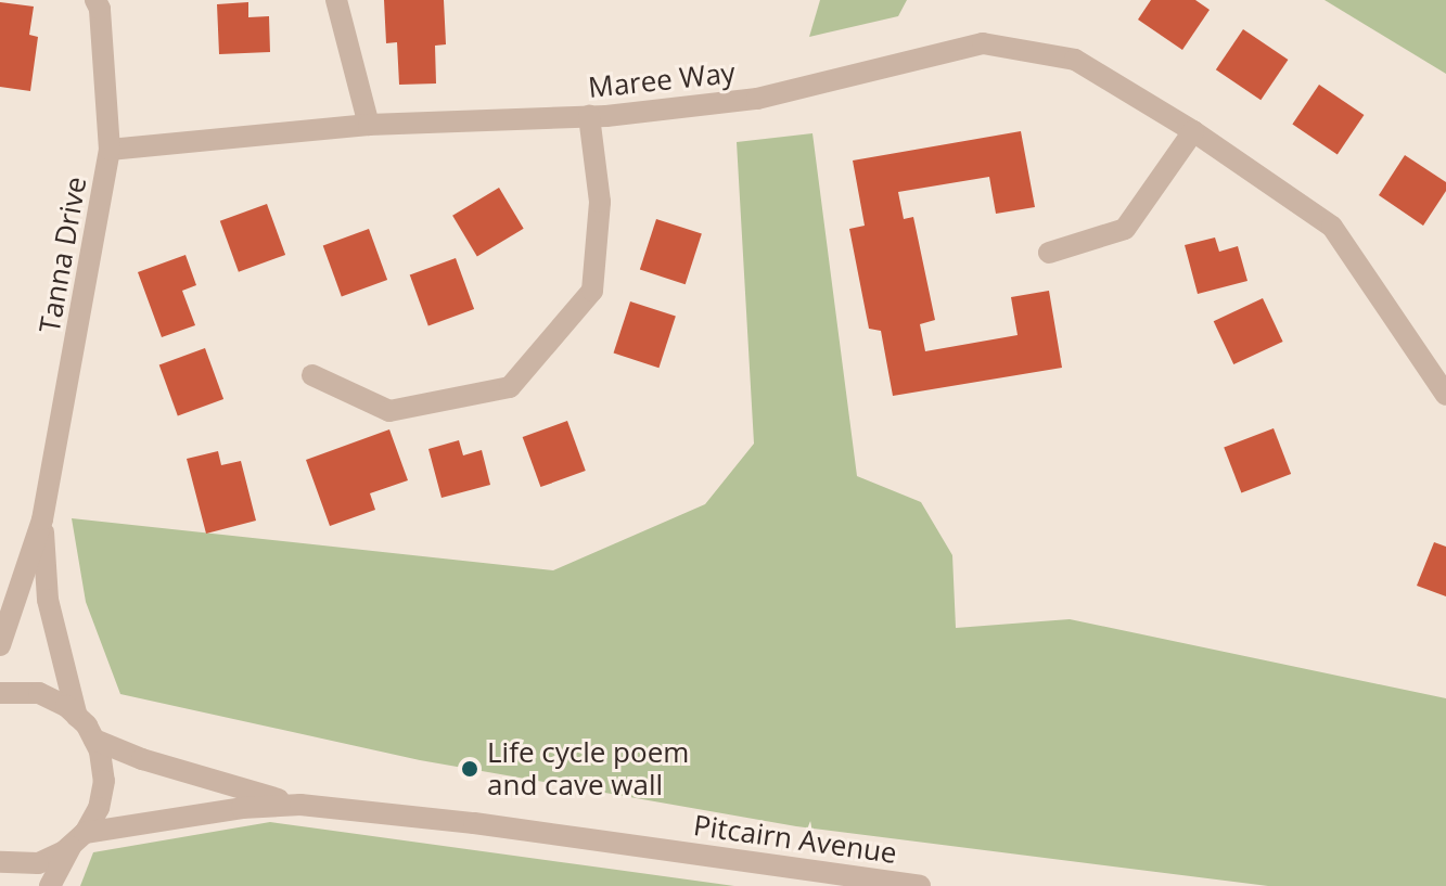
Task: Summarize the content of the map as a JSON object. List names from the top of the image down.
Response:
{
  "streets": {
    "street": ["Maree Way", "Tanna Drive", "Pitcairn Avenue"]
  },
  "crossings": [
    ["Maree Way", "Tanna Drive"]
  ],
  "places": ["Life cycle poem and cave wall"]
}
